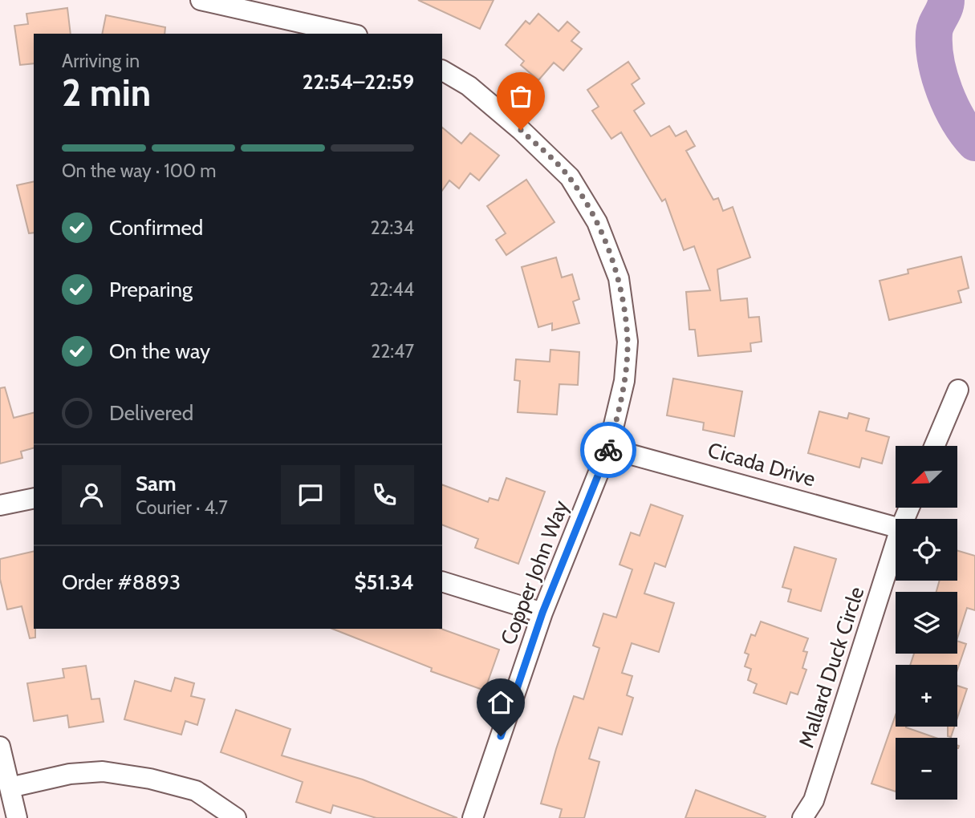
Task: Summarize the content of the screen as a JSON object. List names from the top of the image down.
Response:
{
  "streets": {
    "street": ["Cicada Drive", "Copper John Way", "Mallard Duck Circle"]
  },
  "crossings": [
    ["Cicada Drive", "Copper John Way"]
  ],
  "north": "bottom left",
  "page": {
    "heading": ["2 min", "Arriving in", "22:54–22:59"],
    "panel": [
      "Sam",
      "Courier · 4.7",
      "Order #8893",
      "$51.34"
    ],
    "bar": "On the way · 100 m",
    "list": [
      ["Confirmed", "22:34"],
      ["Preparing", "22:44"],
      ["On the way", "22:47"],
      "Delivered"
    ],
    "map_buttons": ["+", "−"]
  }
}
